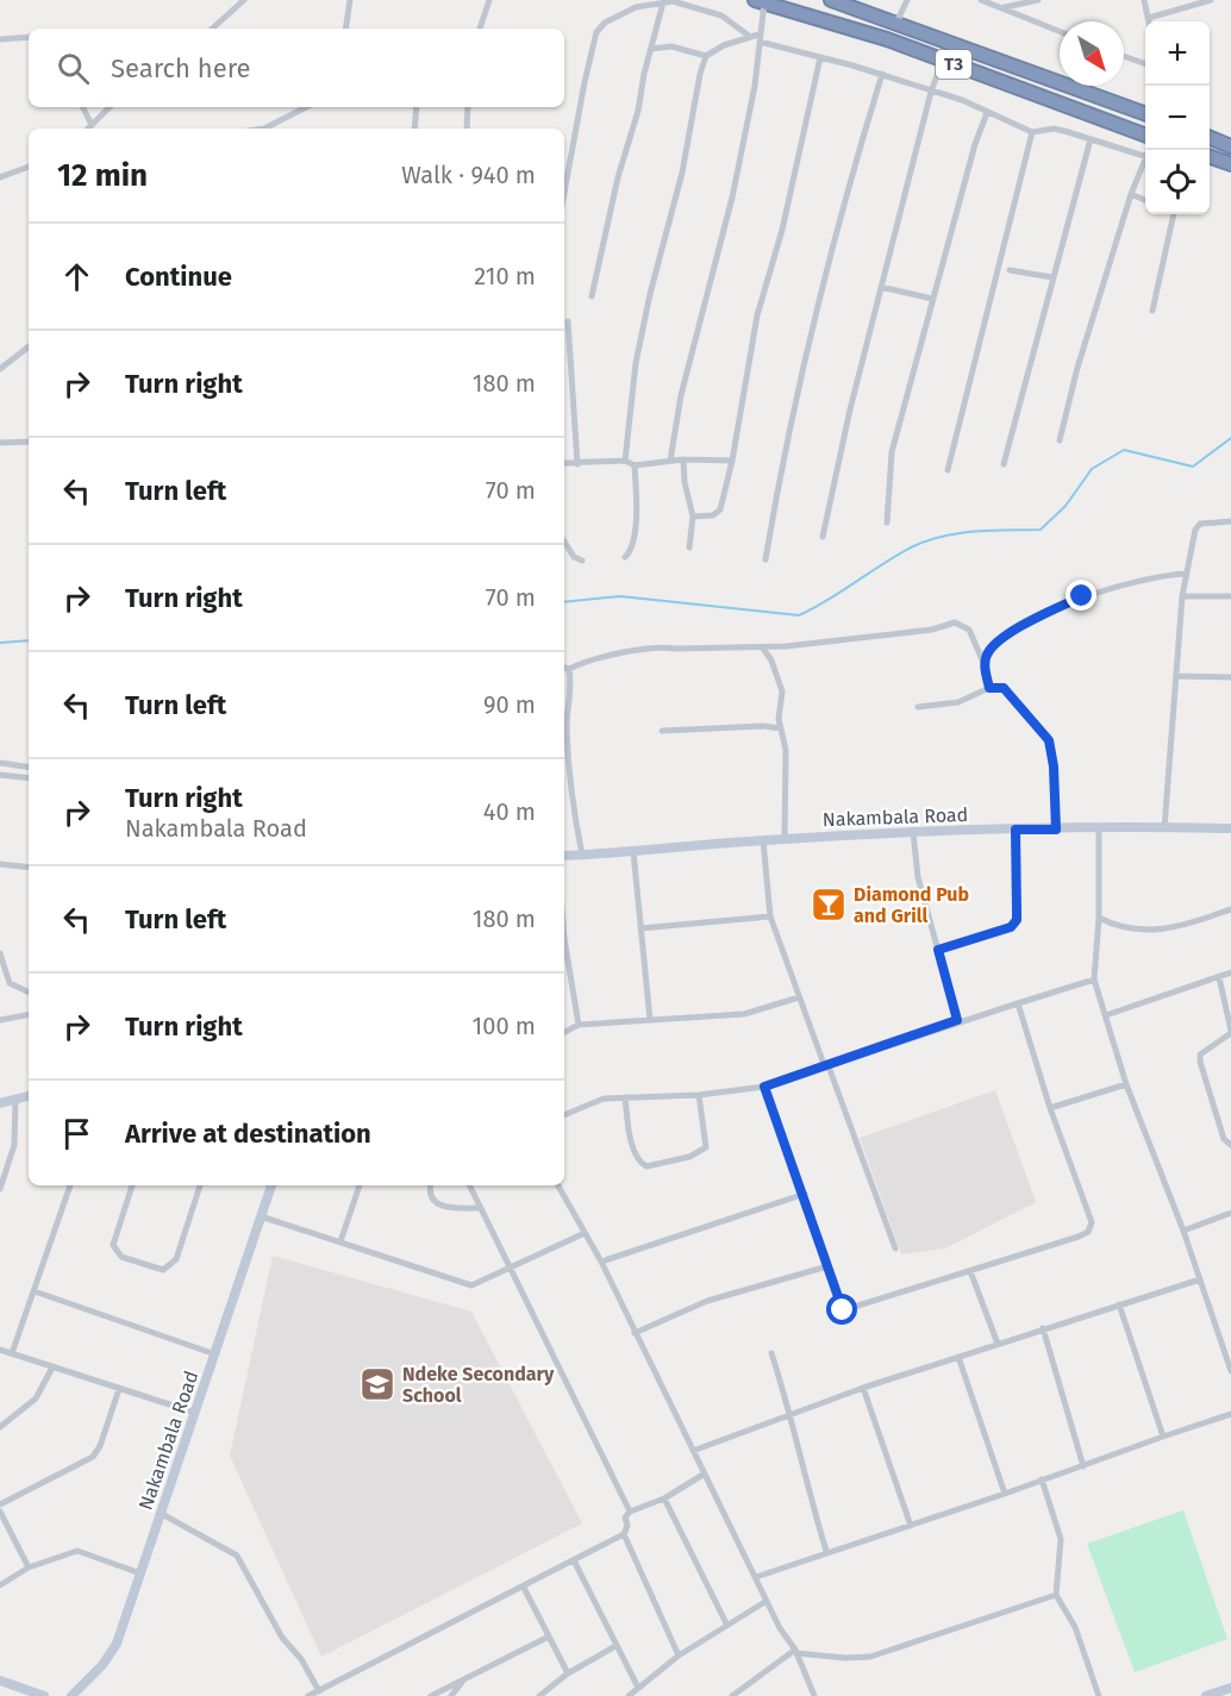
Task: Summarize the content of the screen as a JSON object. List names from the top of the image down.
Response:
{
  "streets": {
    "highway": ["T3"],
    "main road": ["Nakambala Road"]
  },
  "places": {
    "bar": ["Diamond Pub and Grill"],
    "school or university": ["Ndeke Secondary School"]
  },
  "north": "bottom right",
  "page": {
    "map_buttons": ["+", "−"],
    "search": "Search here",
    "heading": ["12 min", "Walk · 940 m"],
    "list": [
      ["Continue", "210 m"],
      ["Turn right", "180 m"],
      ["Turn left", "70 m"],
      ["Turn right", "70 m"],
      ["Turn left", "90 m"],
      ["Turn right", "Nakambala Road", "40 m"],
      ["Turn left", "180 m"],
      ["Turn right", "100 m"],
      "Arrive at destination"
    ]
  }
}
